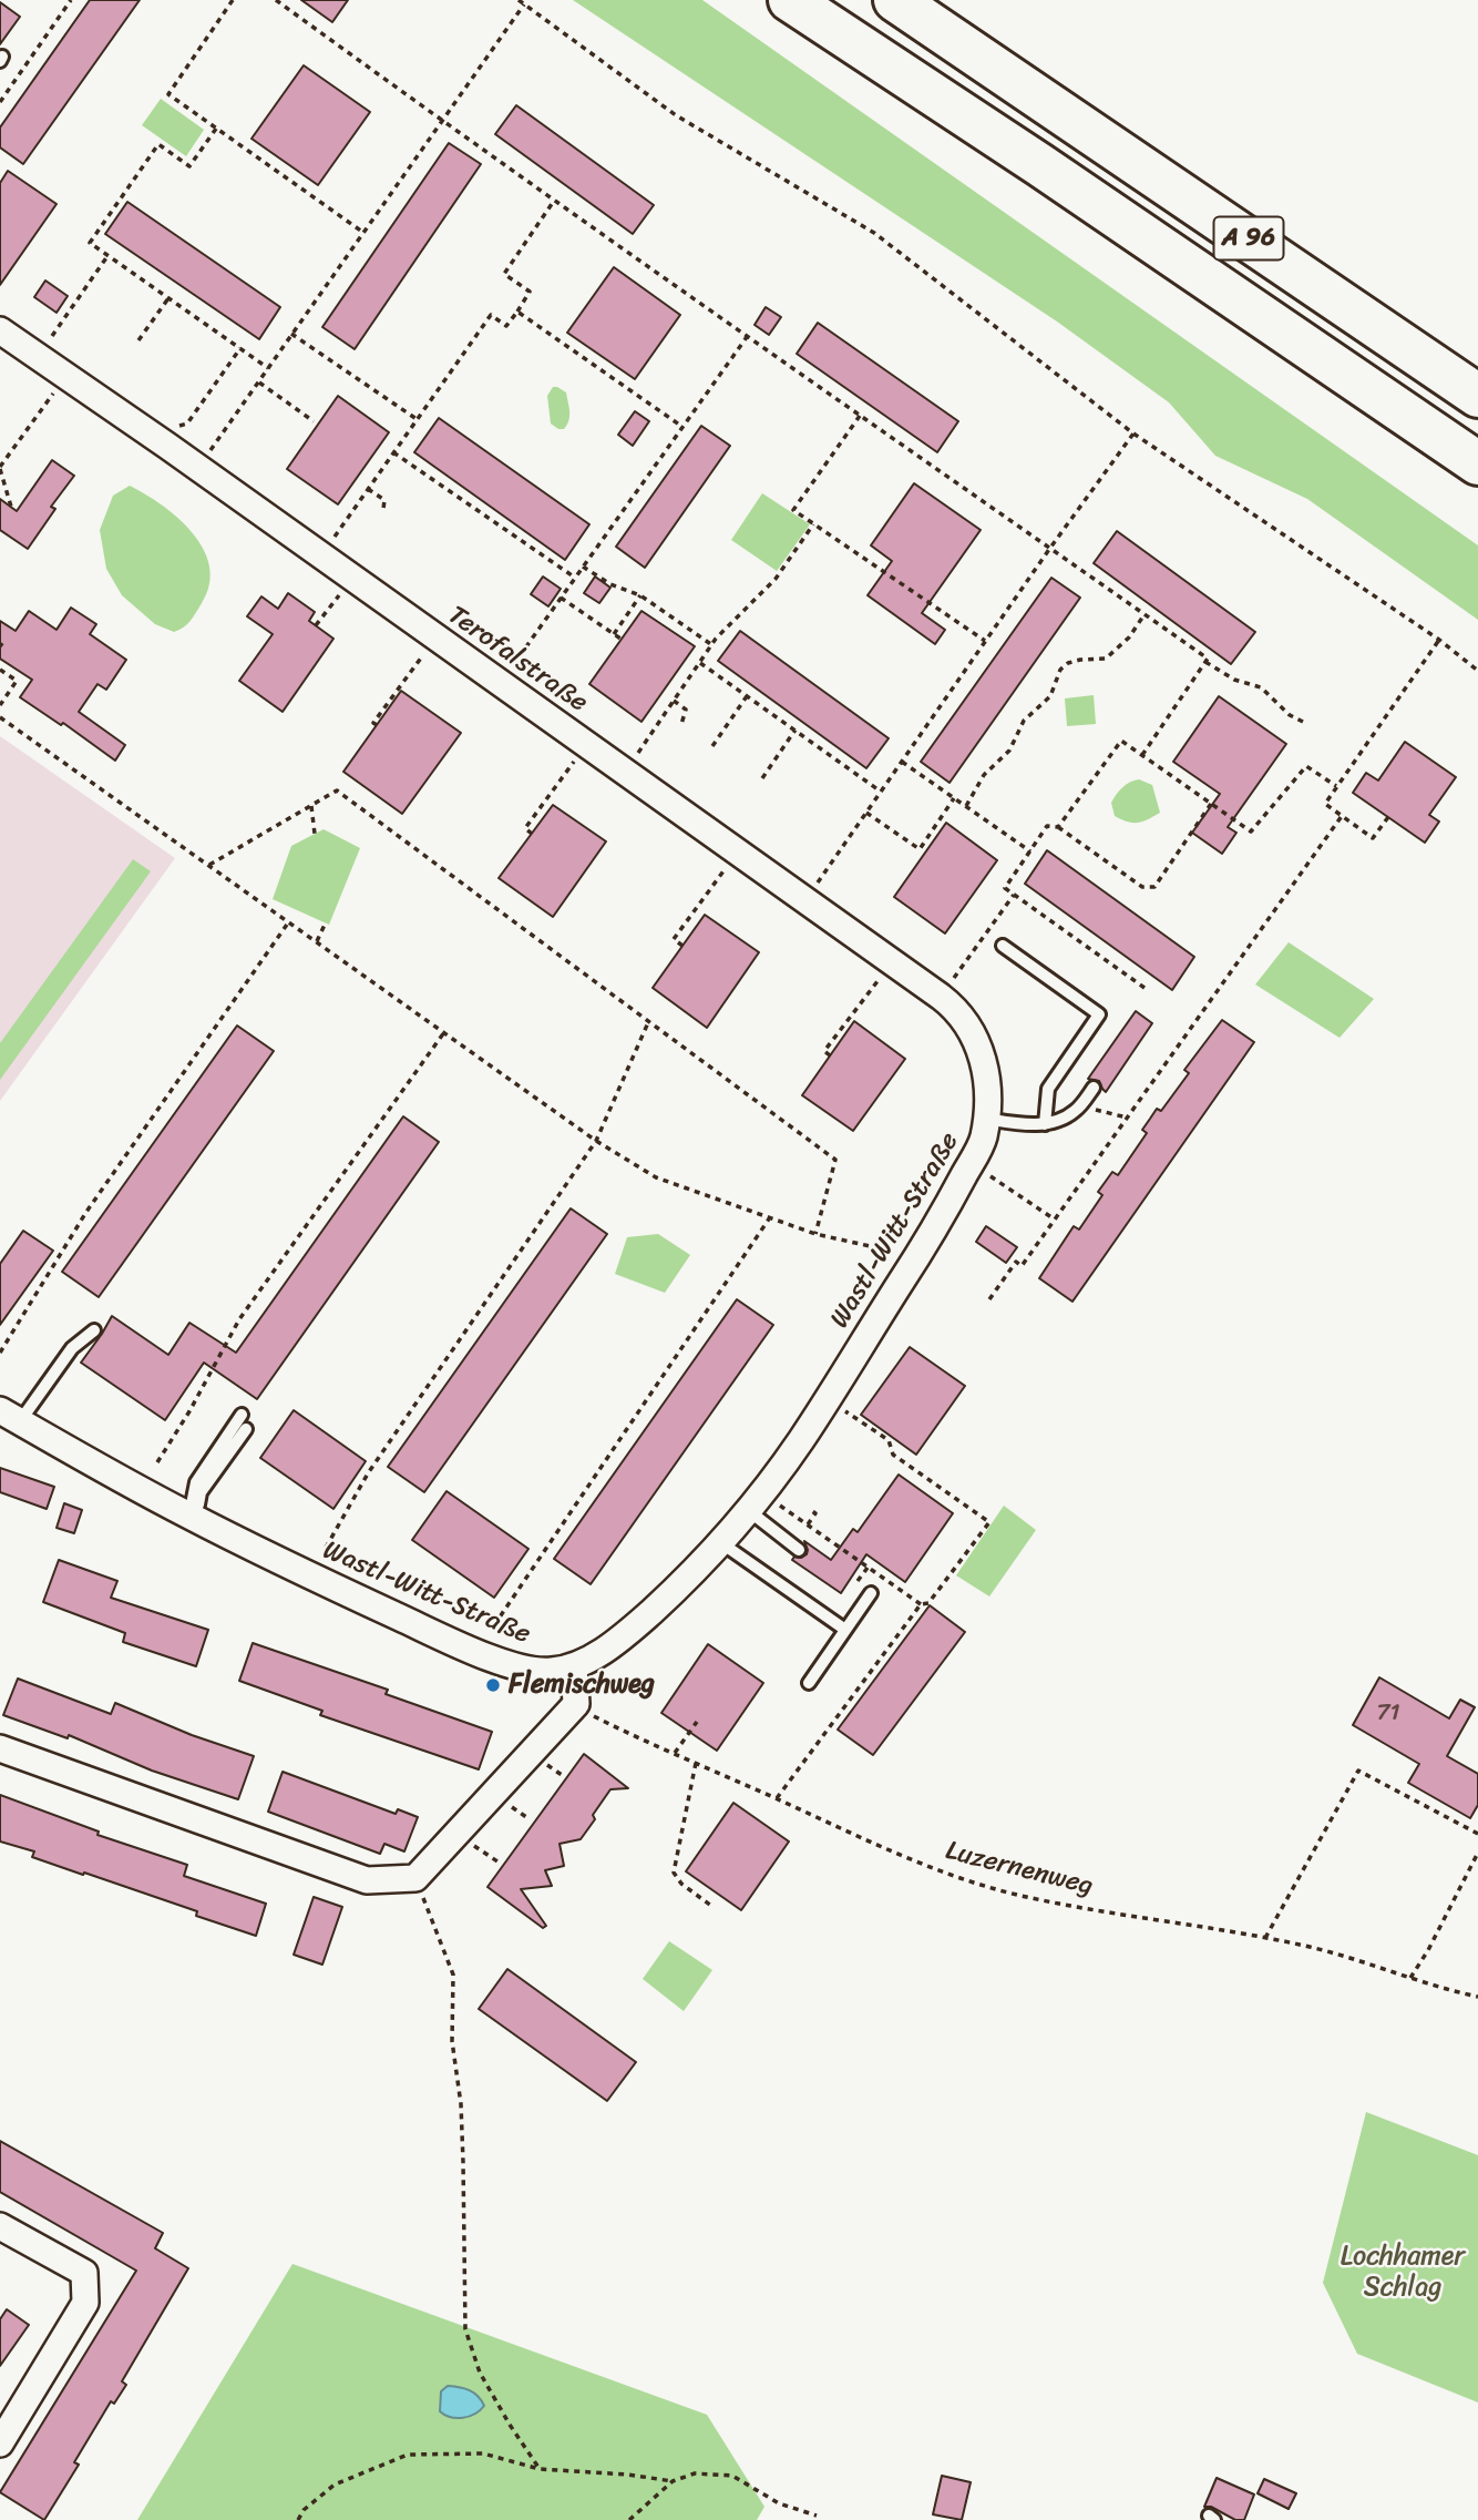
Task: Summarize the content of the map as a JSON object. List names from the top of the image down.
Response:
{
  "streets": {
    "highway": ["A 96"],
    "street": ["Terofalstraße", "Wastl-Witt-Straße"],
    "path": ["Luzernenweg"]
  },
  "crossings": [
    ["Terofalstraße", "Wastl-Witt-Straße"]
  ],
  "parks": ["Lochhamer Schlag"],
  "places": ["Flemischweg"],
  "house_numbers": ["71"]
}
